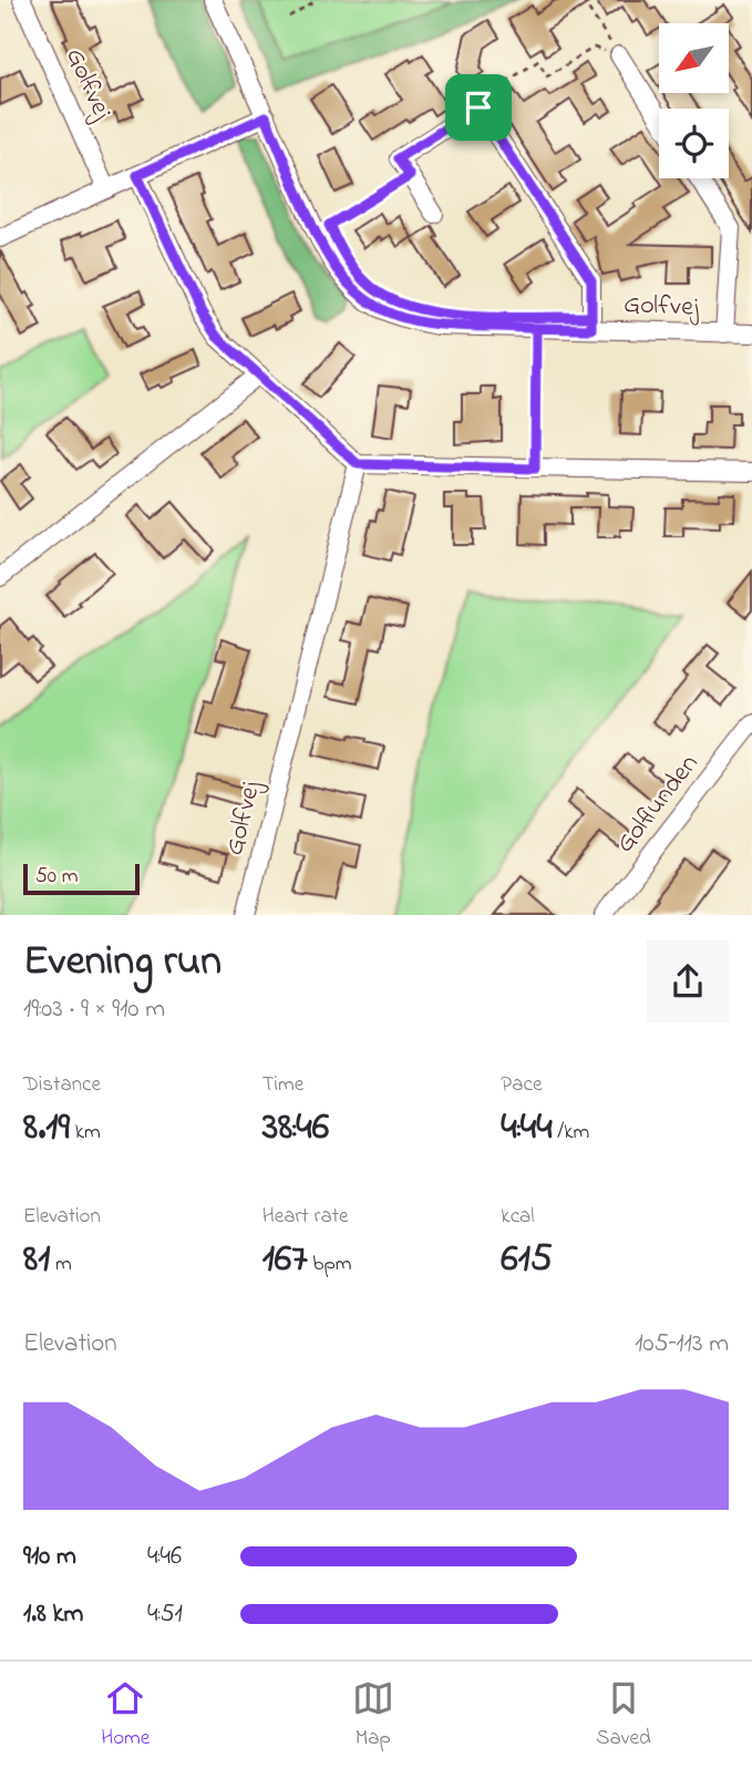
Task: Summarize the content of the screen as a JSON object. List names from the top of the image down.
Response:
{
  "streets": {
    "street": ["Golfvej", "Golflunden"]
  },
  "scale_bar": "50 m",
  "north": "bottom left",
  "page": {
    "scale": "50 m",
    "heading": ["Evening run", "19:03 · 9 × 910 m"],
    "stats": [
      ["Distance", "8.19 km"],
      ["Time", "38:46"],
      ["Pace", "4:44 /km"],
      ["Elevation", "81 m"],
      ["Heart rate", "167 bpm"],
      ["kcal", "615"]
    ],
    "chart": ["Elevation", "105–113 m"],
    "list": [
      {
        "name": "910 m",
        "note": "4:46"
      },
      {
        "name": "1.8 km",
        "note": "4:51"
      }
    ],
    "tabs": ["Home", "Map", "Saved"]
  }
}
